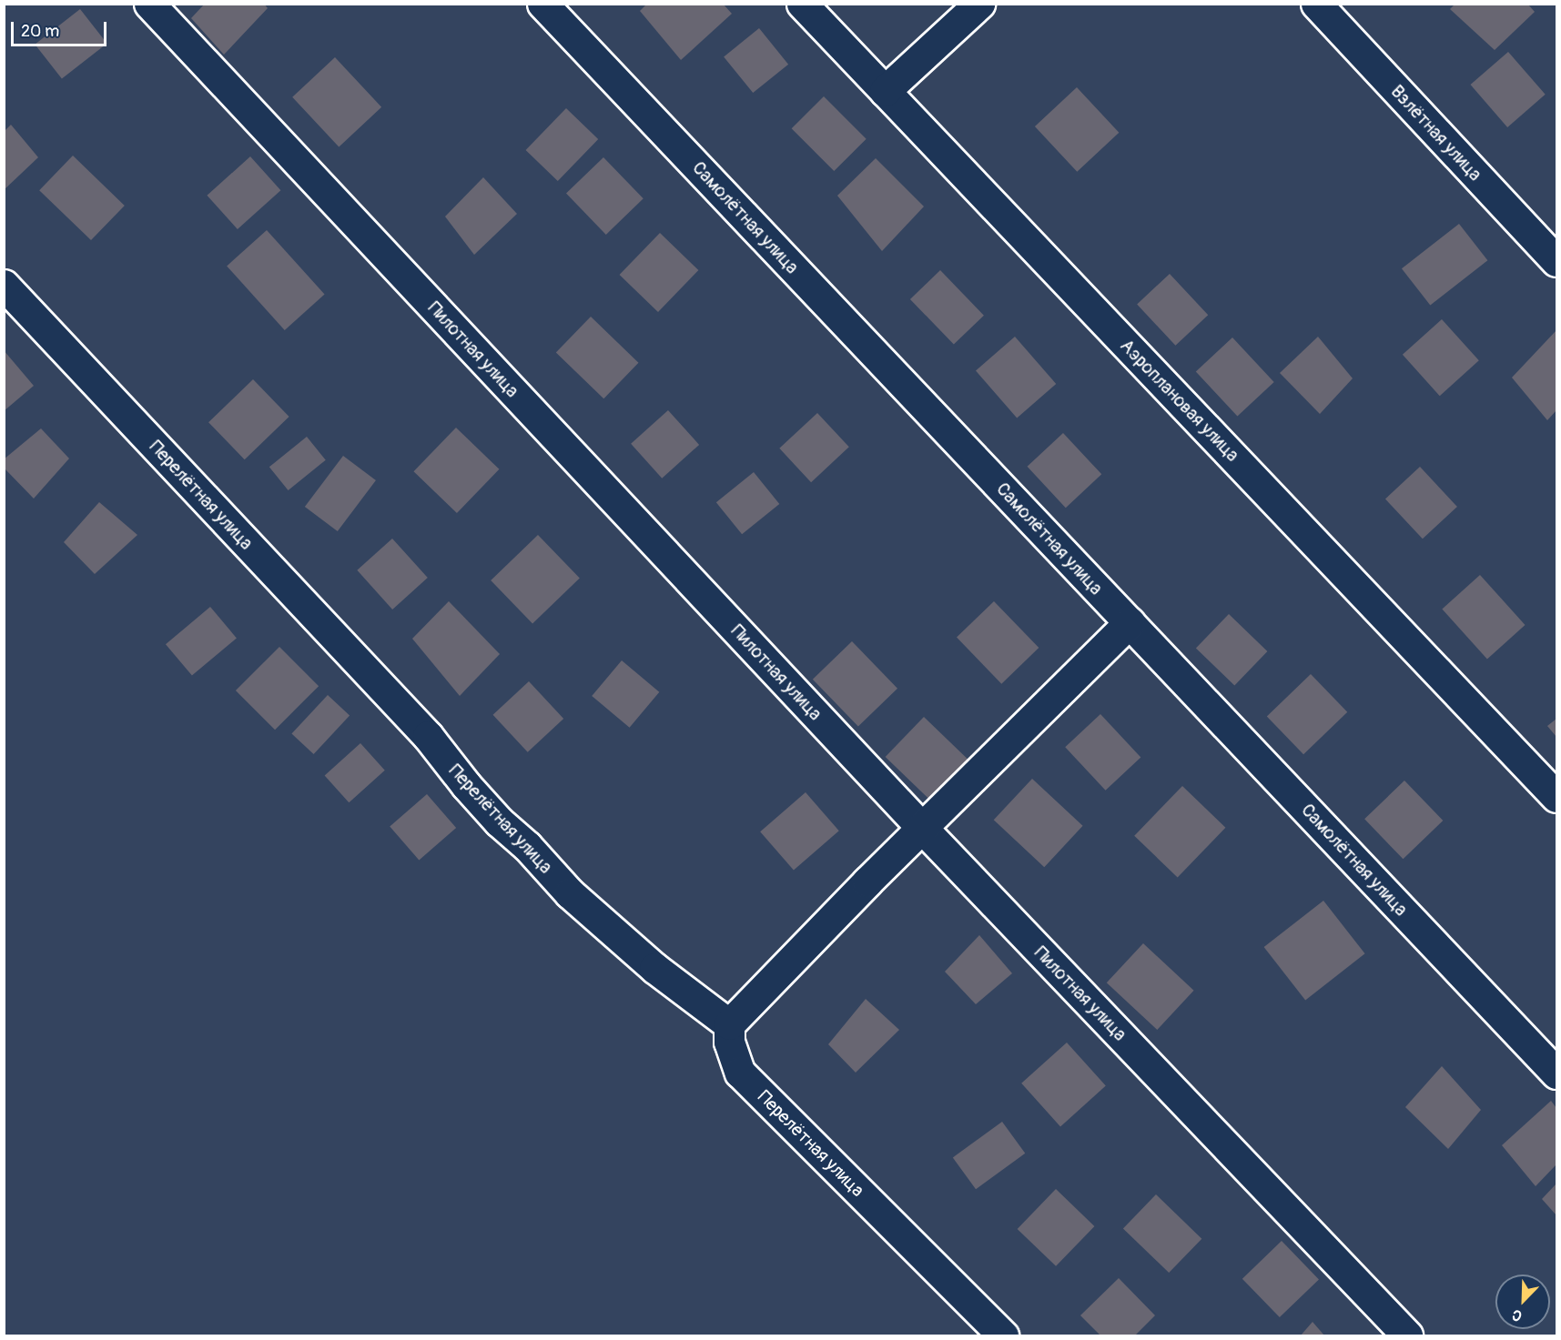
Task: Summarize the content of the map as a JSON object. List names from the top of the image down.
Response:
{
  "streets": {
    "street": [
      "Взлётная улица",
      "Самолётная улица",
      "Пилотная улица",
      "Аэроплановая улица",
      "Перелётная улица"
    ]
  },
  "scale_bar": "20 m",
  "north": "bottom left"
}
